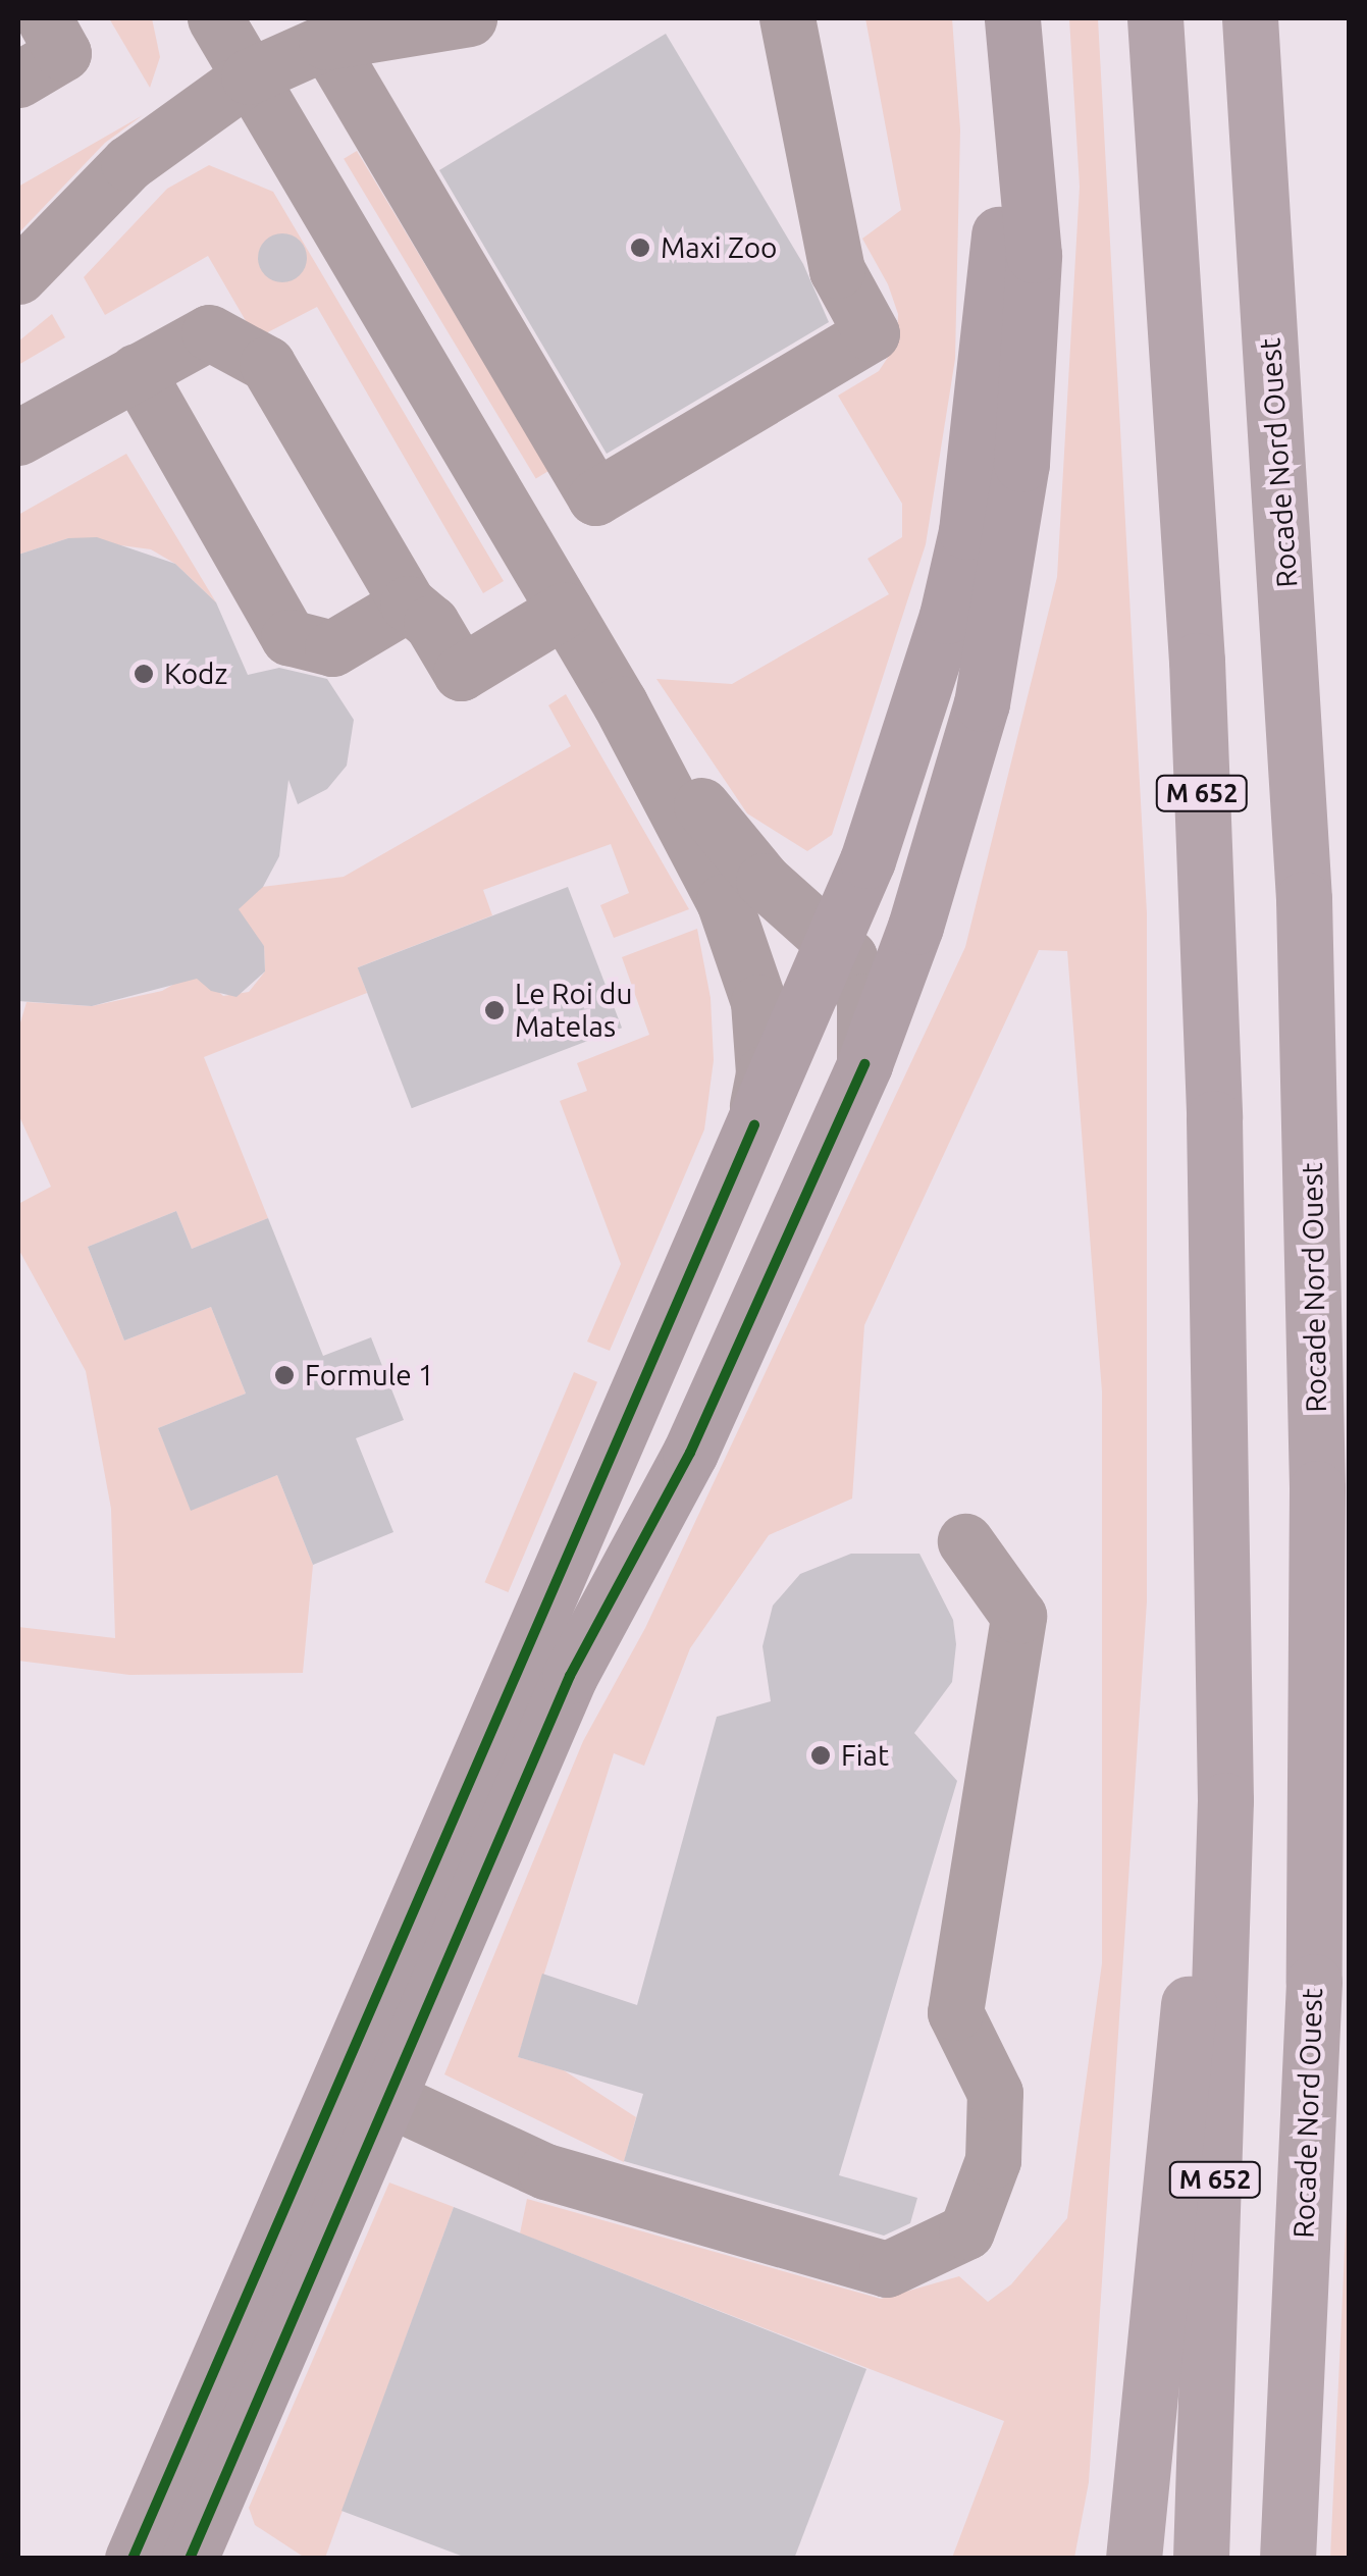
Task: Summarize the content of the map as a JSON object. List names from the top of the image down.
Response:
{
  "streets": {
    "highway": ["Rocade Nord Ouest", "M 652"]
  },
  "places": [
    "Maxi Zoo",
    "Kodz",
    "Le Roi du Matelas",
    "Formule 1",
    "Fiat"
  ]
}
